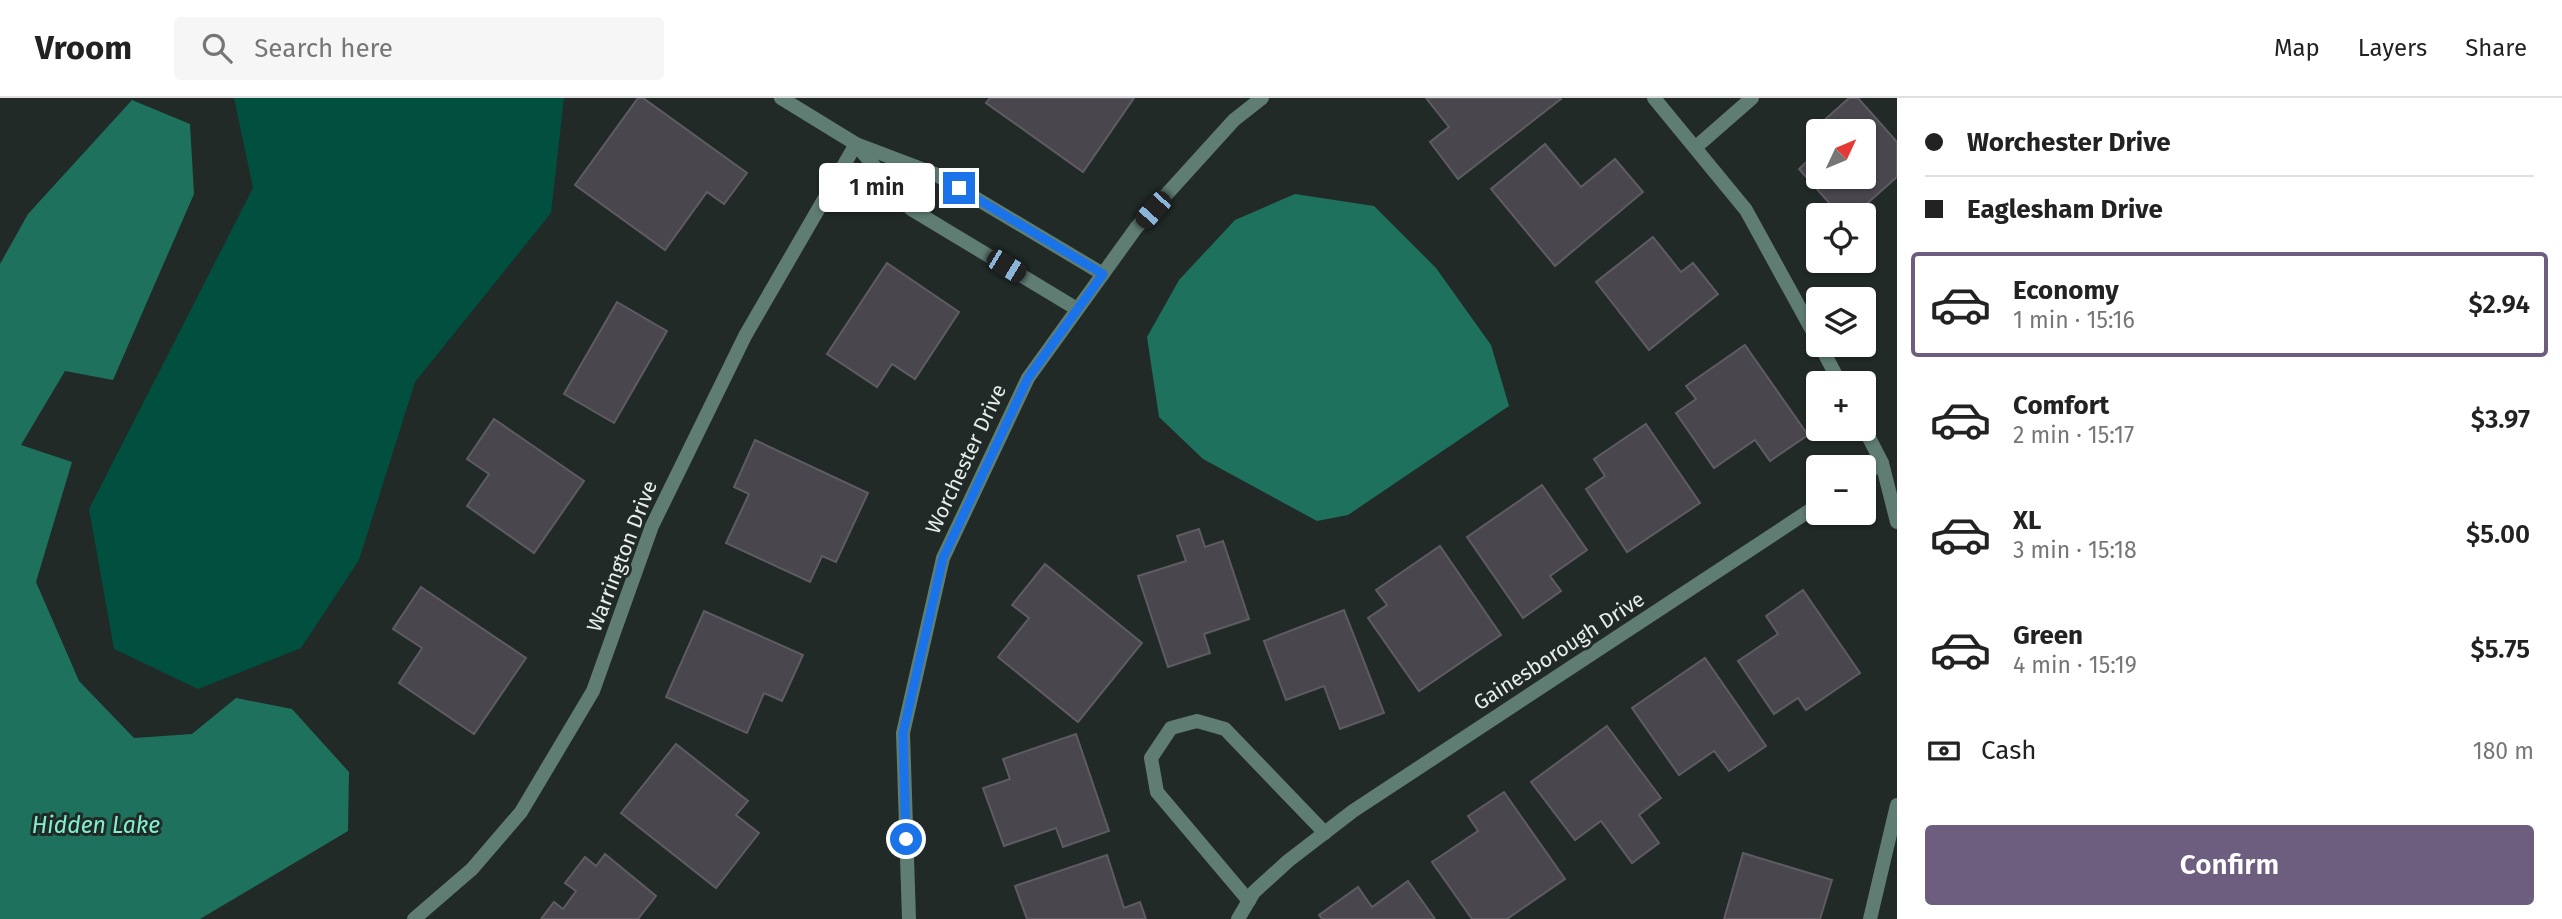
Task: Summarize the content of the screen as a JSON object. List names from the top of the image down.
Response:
{
  "streets": {
    "street": ["Worchester Drive", "Warrington Drive", "Gainesborough Drive"]
  },
  "water": ["Hidden Lake"],
  "north": "top right",
  "page": {
    "header": "Vroom",
    "search": "Search here",
    "nav": ["Map", "Layers", "Share"],
    "banner": ["Worchester Drive", "Eaglesham Drive"],
    "map_buttons": ["+", "−"],
    "bubble": "1 min",
    "list": [
      {
        "name": "Economy",
        "note": "1 min · 15:16",
        "value": "$2.94"
      },
      {
        "name": "Comfort",
        "note": "2 min · 15:17",
        "value": "$3.97"
      },
      {
        "name": "XL",
        "note": "3 min · 15:18",
        "value": "$5.00"
      },
      {
        "name": "Green",
        "note": "4 min · 15:19",
        "value": "$5.75"
      }
    ],
    "pay": ["Cash", "180 m"],
    "buttons": "Confirm"
  }
}
